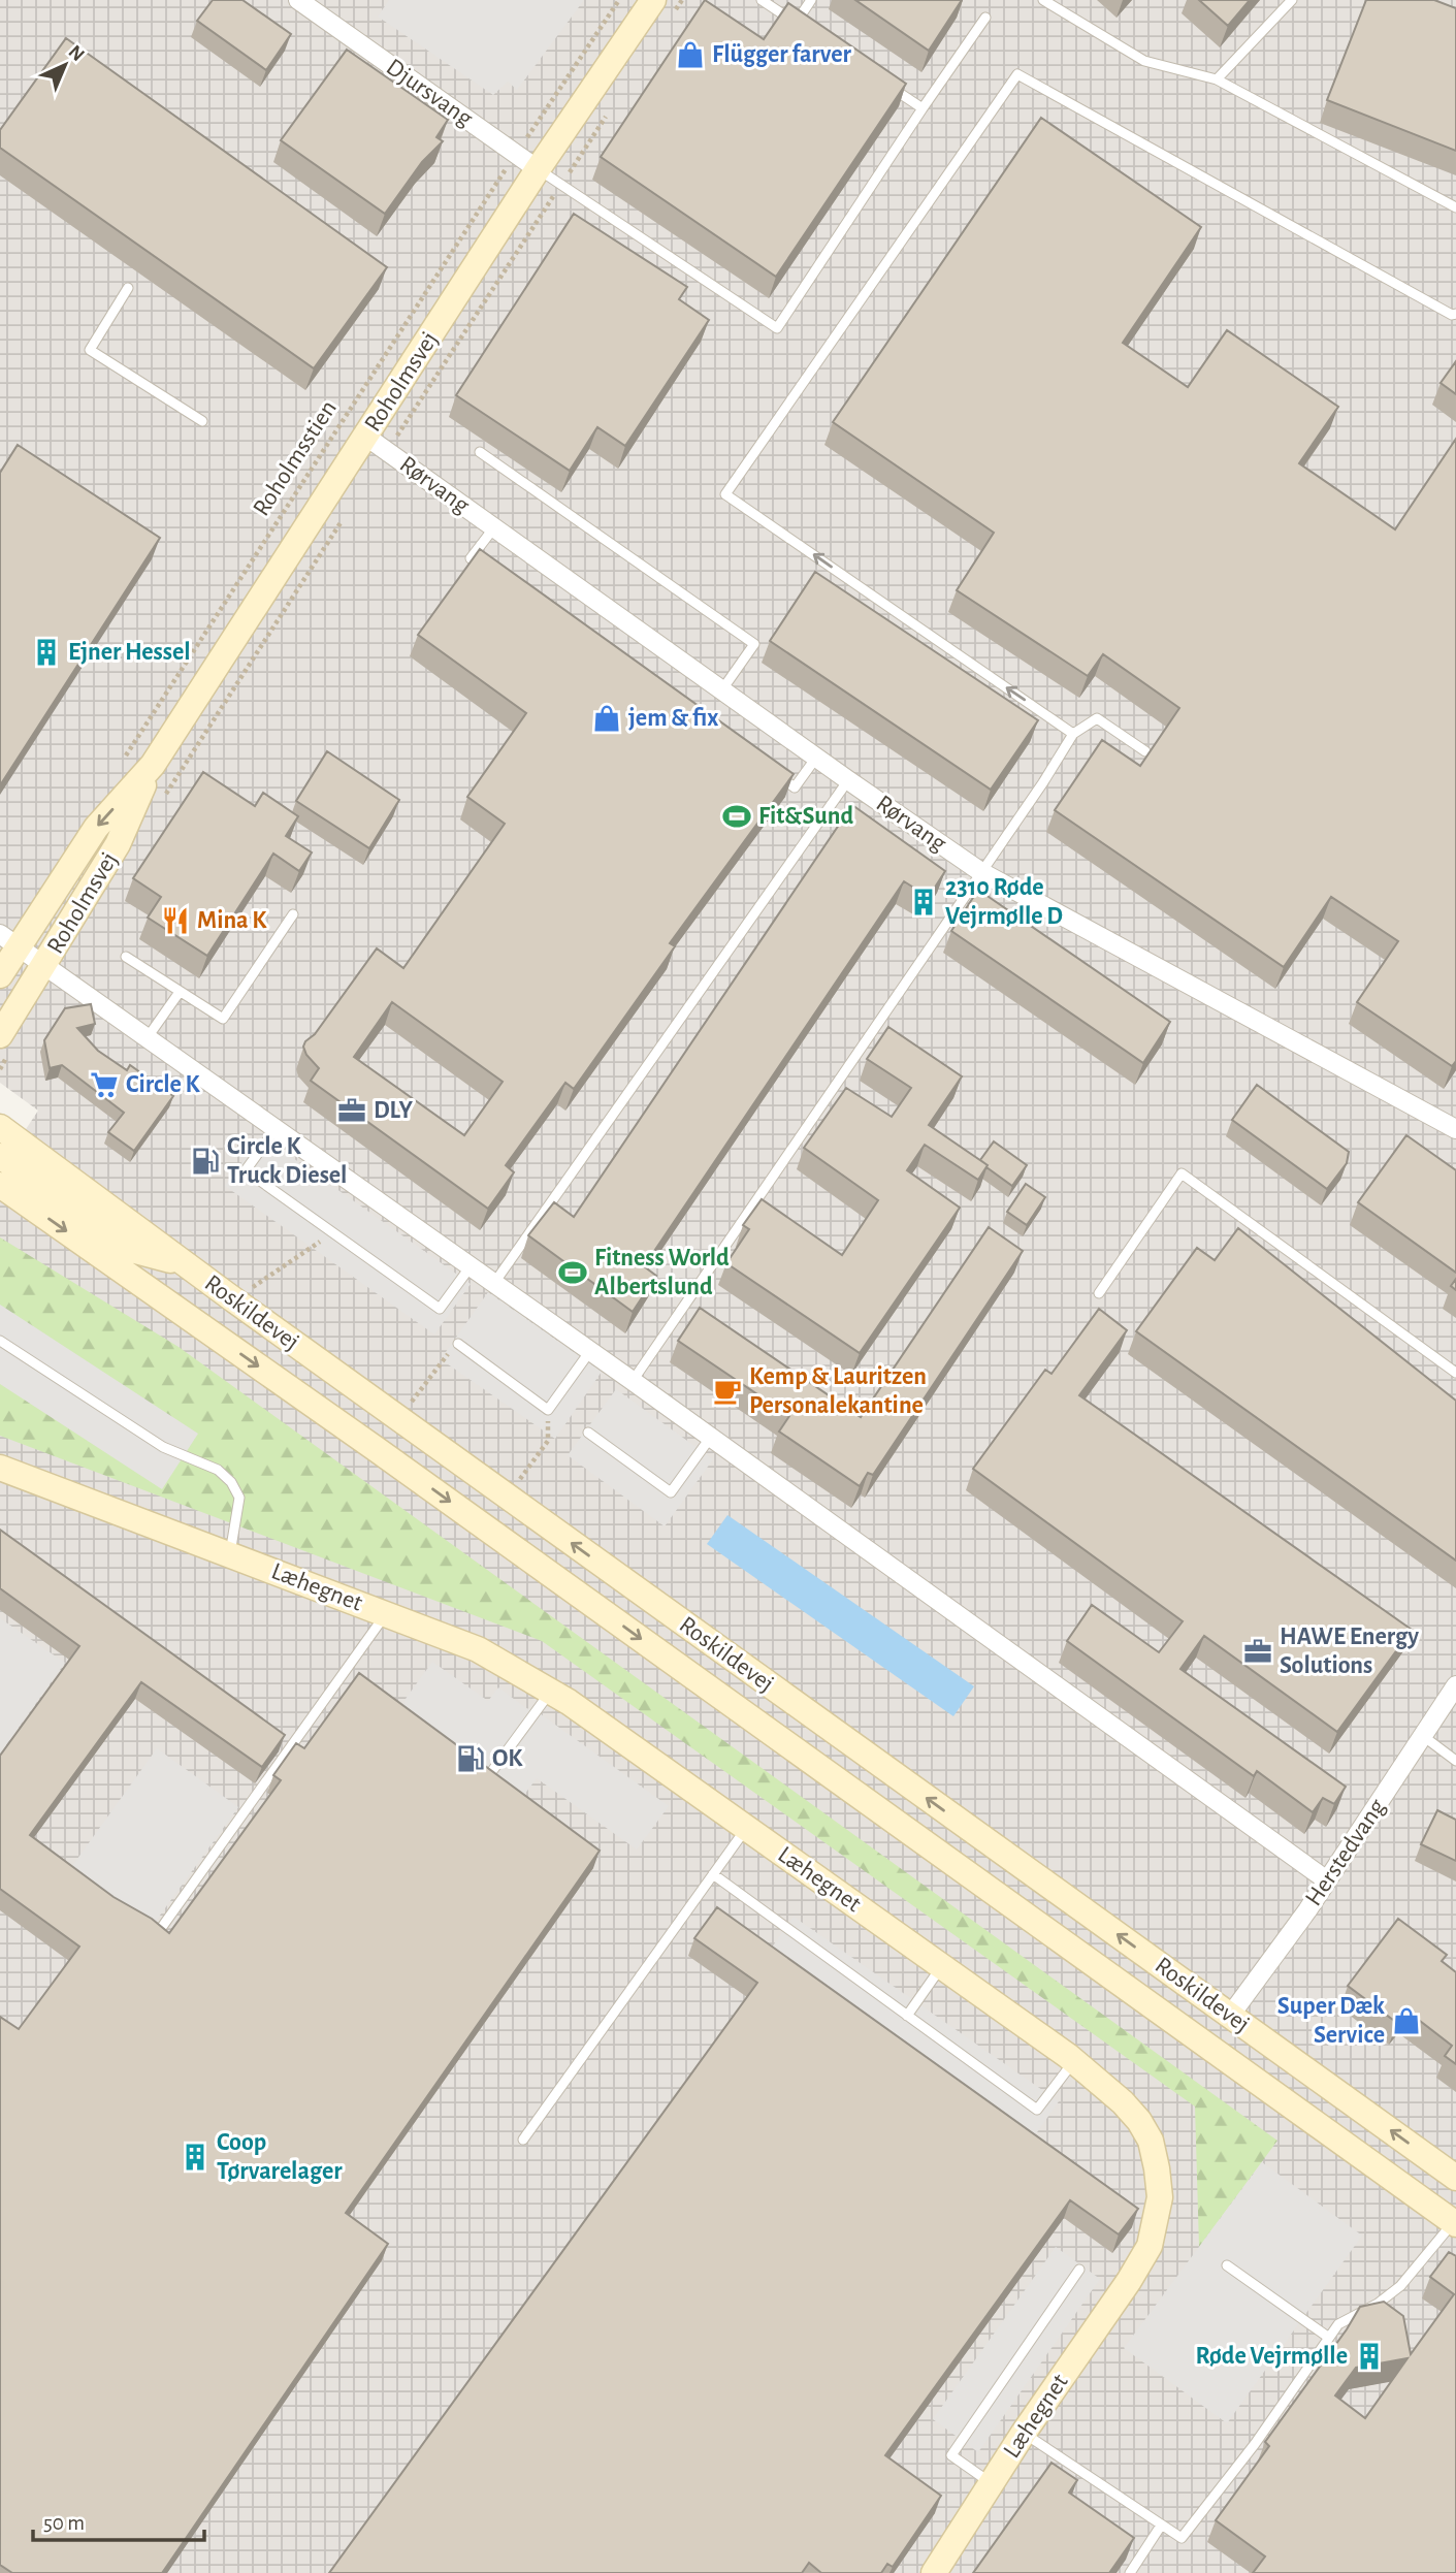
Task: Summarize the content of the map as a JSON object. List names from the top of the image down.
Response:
{
  "streets": {
    "main road": ["Roholmsvej", "Roskildevej", "Læhegnet"],
    "street": ["Djursvang", "Rørvang", "Herstedvang"],
    "path": ["Roholmsstien"]
  },
  "crossings": [
    ["Djursvang", "Roholmsvej"],
    ["Djursvang", "Roholmsstien"],
    ["Roholmsvej", "Rørvang"],
    ["Roskildevej", "Herstedvang"]
  ],
  "places": {
    "shop": ["Flügger farver", "jem & fix", "Super Dæk Service"],
    "building": [
      "Ejner Hessel",
      "2310 Røde Vejrmølle D",
      "Coop Tørvarelager",
      "Røde Vejrmølle"
    ],
    "sports": ["Fit&Sund", "Fitness World Albertslund"],
    "restaurant": ["Mina K"],
    "supermarket": ["Circle K"],
    "office": ["DLY", "HAWE Energy Solutions"],
    "fuel station": ["Circle K Truck Diesel", "OK"],
    "cafe": ["Kemp & Lauritzen Personalekantine"]
  },
  "scale_bar": "50 m",
  "north": "top right"
}
